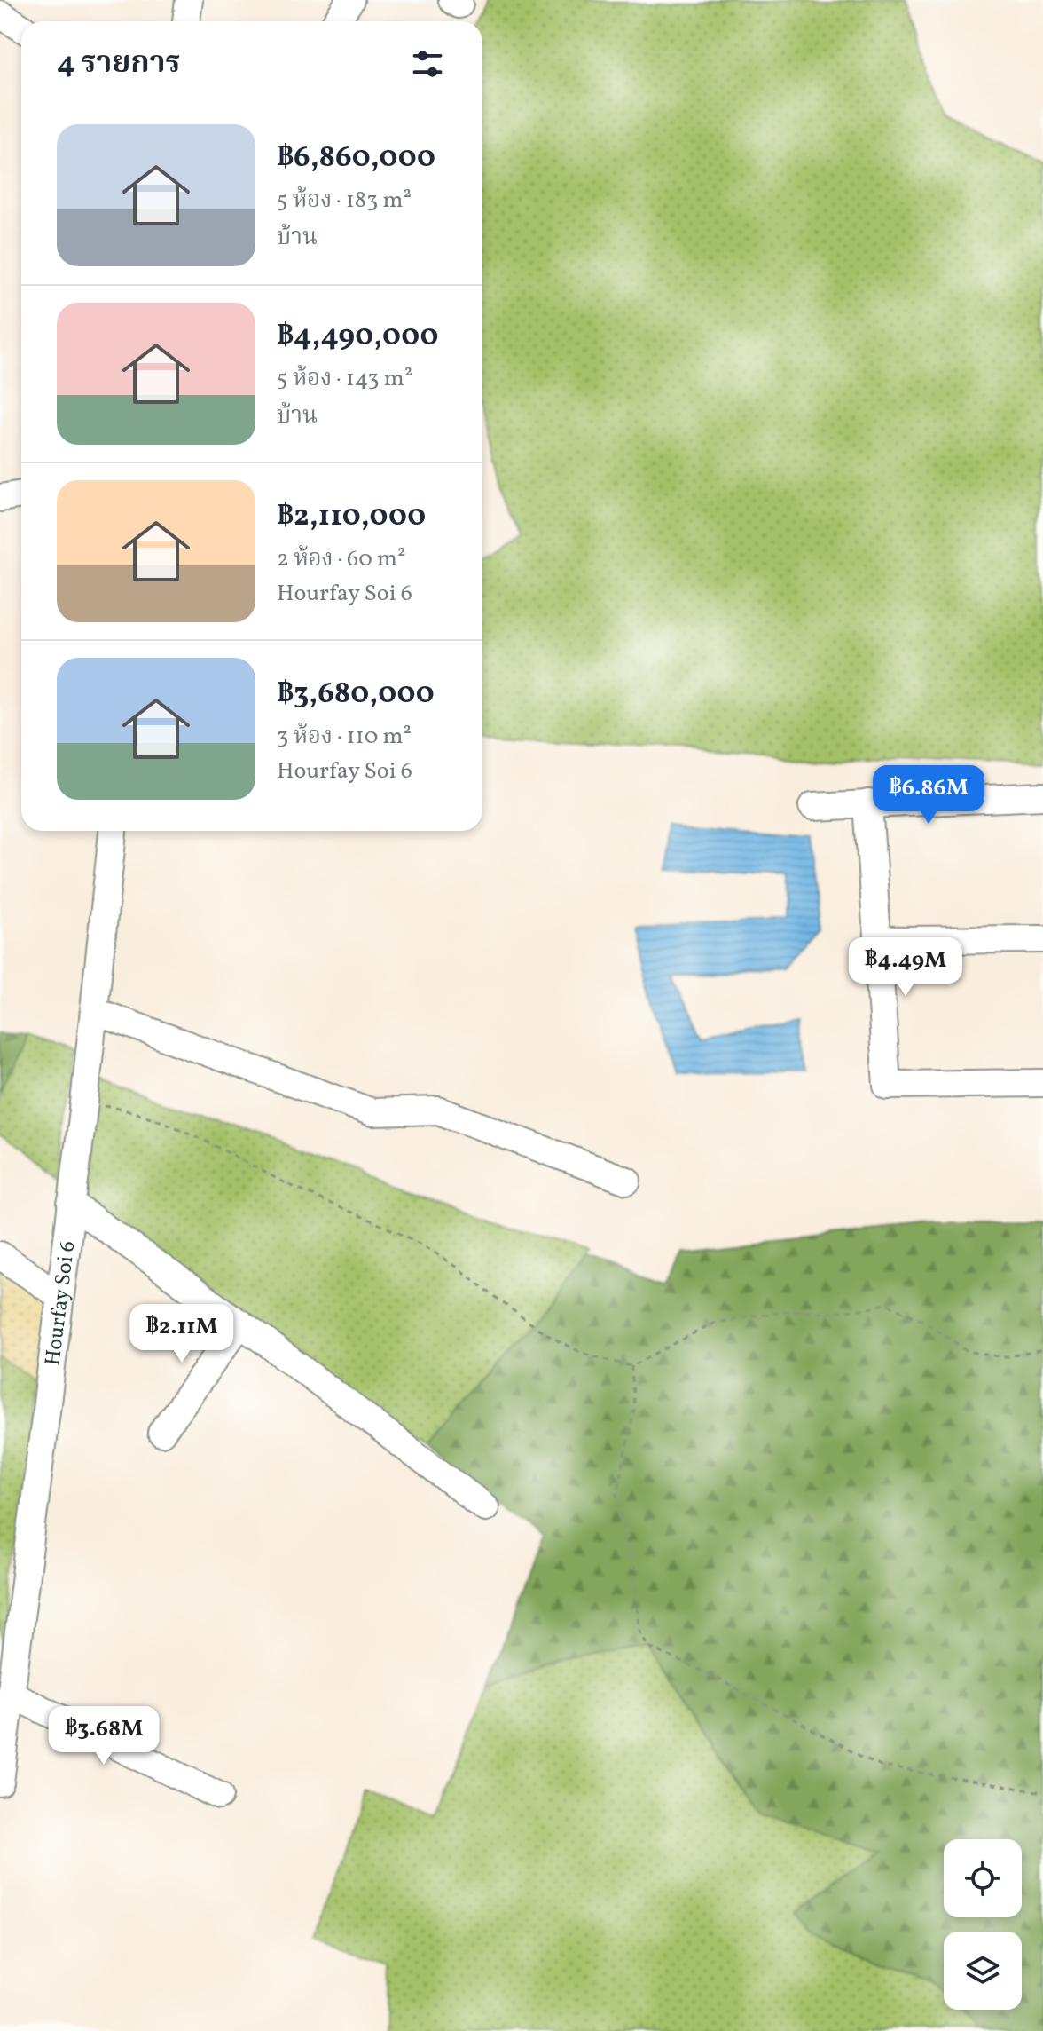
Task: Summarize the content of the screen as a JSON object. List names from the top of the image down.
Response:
{
  "streets": {
    "street": ["Hourfay Soi 6"]
  },
  "page": {
    "heading": "4 รายการ",
    "list": [
      {
        "name": "฿6,860,000",
        "note": "5 ห้อง · 183 m² · บ้าน"
      },
      {
        "name": "฿4,490,000",
        "note": "5 ห้อง · 143 m² · บ้าน"
      },
      {
        "name": "฿2,110,000",
        "note": "2 ห้อง · 60 m² · Hourfay Soi 6"
      },
      {
        "name": "฿3,680,000",
        "note": "3 ห้อง · 110 m² · Hourfay Soi 6"
      }
    ],
    "price": [
      "฿6.86M",
      "฿4.49M",
      "฿2.11M",
      "฿3.68M"
    ]
  }
}
